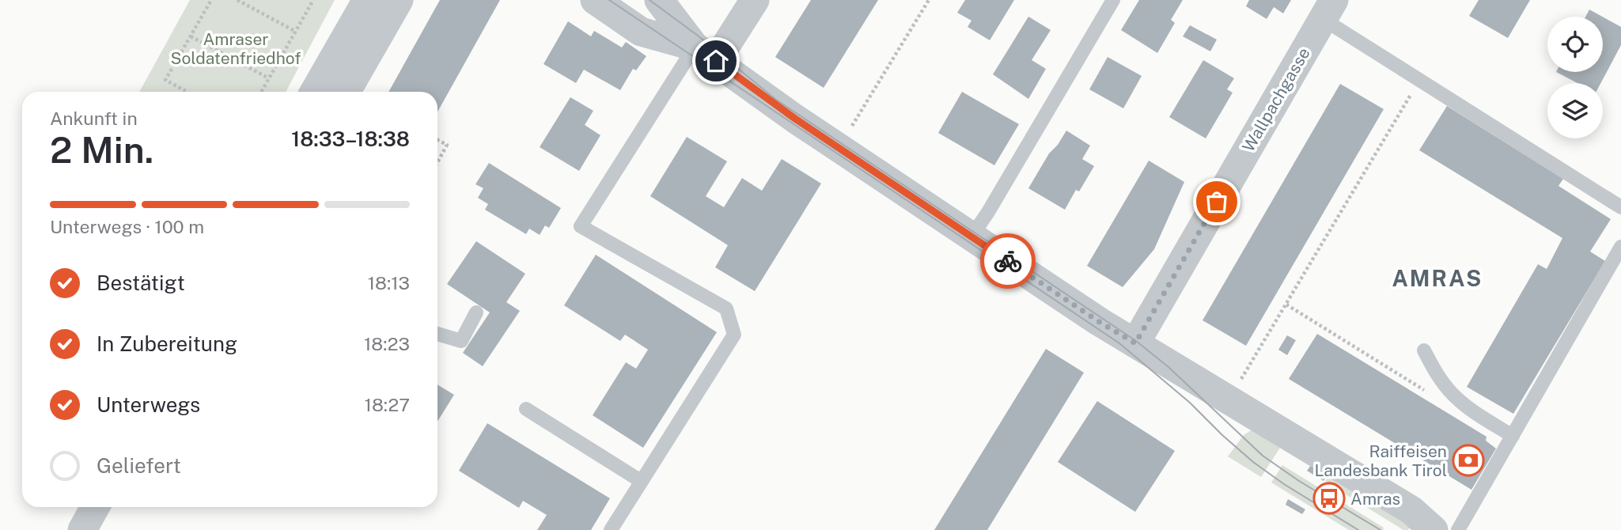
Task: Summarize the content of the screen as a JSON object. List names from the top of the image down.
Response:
{
  "streets": {
    "street": ["Wallpachgasse"]
  },
  "districts": ["AMRAS"],
  "parks": ["Amraser Soldatenfriedhof"],
  "places": {
    "bank": ["Raiffeisen Landesbank Tirol"],
    "bus stop": ["Amras"]
  },
  "page": {
    "heading": ["2 Min.", "Ankunft in", "18:33–18:38"],
    "bar": "Unterwegs · 100 m",
    "list": [
      ["Bestätigt", "18:13"],
      ["In Zubereitung", "18:23"],
      ["Unterwegs", "18:27"],
      "Geliefert"
    ]
  }
}
